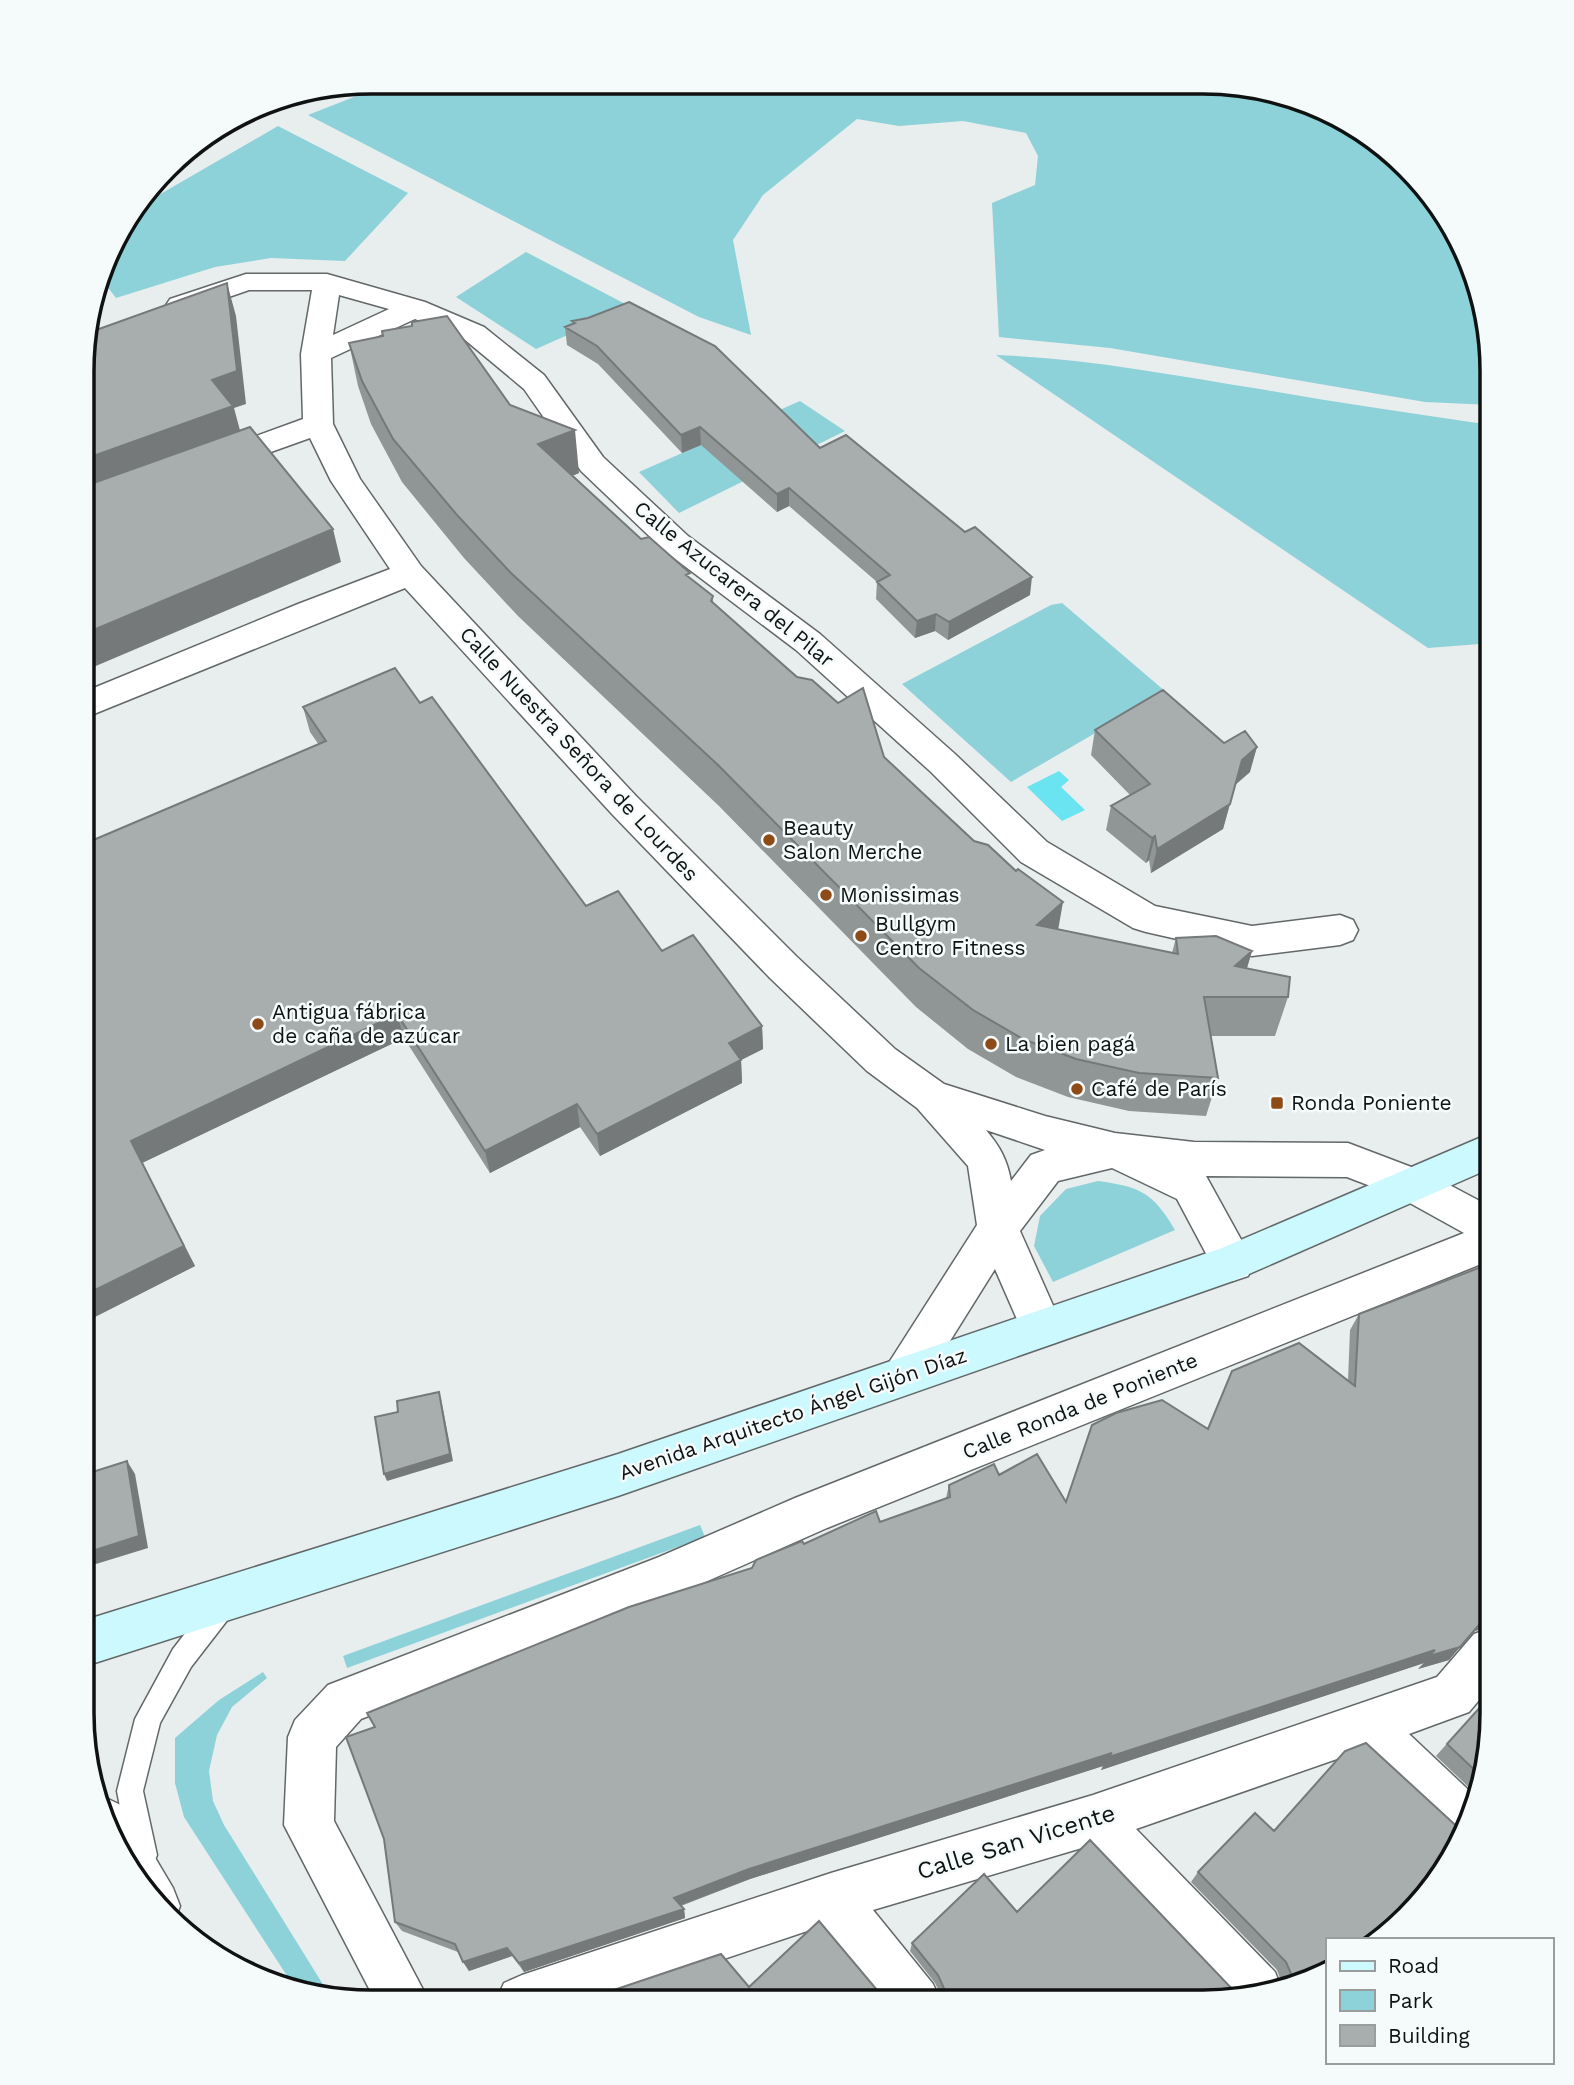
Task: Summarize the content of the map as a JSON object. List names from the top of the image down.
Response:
{
  "streets": {
    "main road": ["Avenida Arquitecto Ángel Gijón Díaz"],
    "street": [
      "Calle Azucarera del Pilar",
      "Calle Nuestra Señora de Lourdes",
      "Calle Ronda de Poniente",
      "Calle San Vicente"
    ]
  },
  "crossings": [
    ["Calle Azucarera del Pilar", "Calle Nuestra Señora de Lourdes"],
    ["Calle Nuestra Señora de Lourdes", "Avenida Arquitecto Ángel Gijón Díaz"]
  ],
  "places": {
    "other": [
      "Beauty Salon Merche",
      "Monissimas",
      "Bullgym Centro Fitness",
      "Antigua fábrica de caña de azúcar",
      "La bien pagá",
      "Café de París"
    ],
    "transit": ["Ronda Poniente"]
  },
  "legend": ["Road", "Park", "Building"]
}
